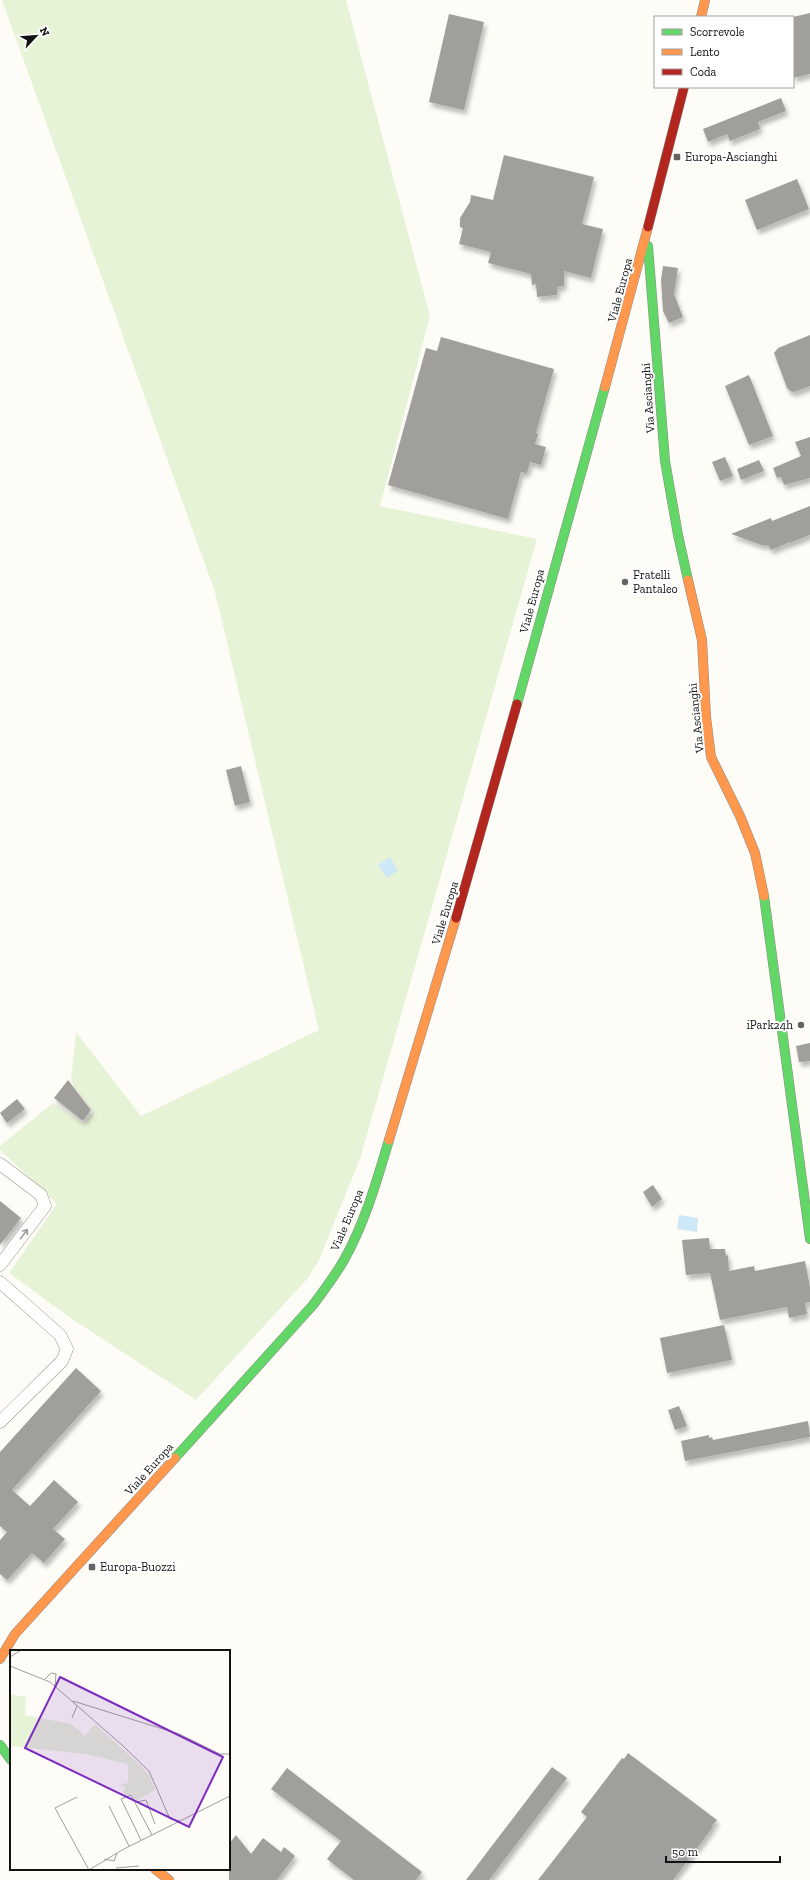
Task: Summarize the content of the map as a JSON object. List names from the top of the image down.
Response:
{
  "streets": {
    "main road": ["Viale Europa", "Via Ascianghi"]
  },
  "crossings": [
    ["Viale Europa", "Via Ascianghi"]
  ],
  "places": {
    "transit": ["Europa-Ascianghi", "Europa-Buozzi"],
    "other": ["Fratelli Pantaleo", "iPark24h"]
  },
  "legend": ["Scorrevole", "Lento", "Coda"],
  "scale_bar": "50 m",
  "north": "top right"
}
